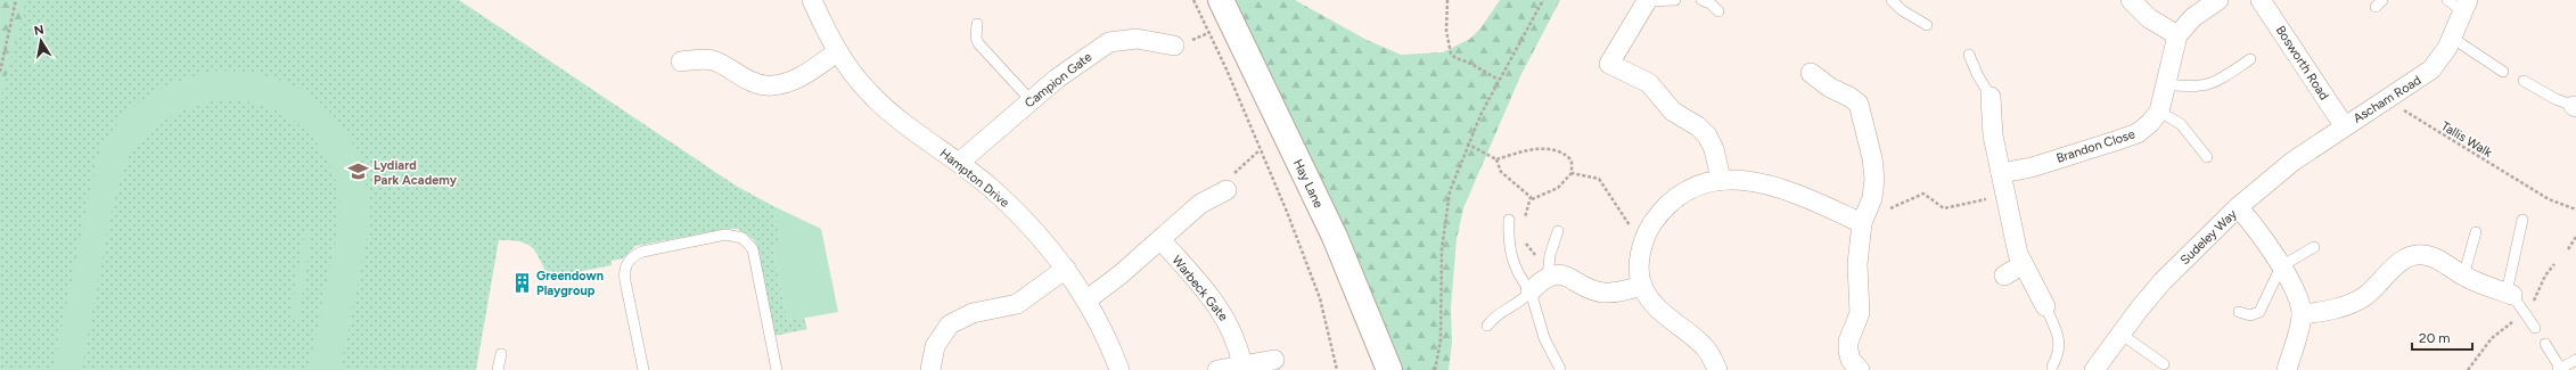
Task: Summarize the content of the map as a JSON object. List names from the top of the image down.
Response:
{
  "streets": {
    "street": [
      "Bosworth Road",
      "Campion Gate",
      "Ascham Road",
      "Brandon Close",
      "Hampton Drive",
      "Hay Lane",
      "Sudeley Way",
      "Warbeck Gate"
    ],
    "path": ["Tallis Walk"]
  },
  "crossings": [
    ["Bosworth Road", "Ascham Road"],
    ["Bosworth Road", "Sudeley Way"],
    ["Campion Gate", "Hampton Drive"],
    ["Ascham Road", "Tallis Walk"],
    ["Ascham Road", "Sudeley Way"]
  ],
  "places": {
    "school or university": ["Lydiard Park Academy"],
    "building": ["Greendown Playgroup"]
  },
  "scale_bar": "20 m",
  "north": "top"
}
